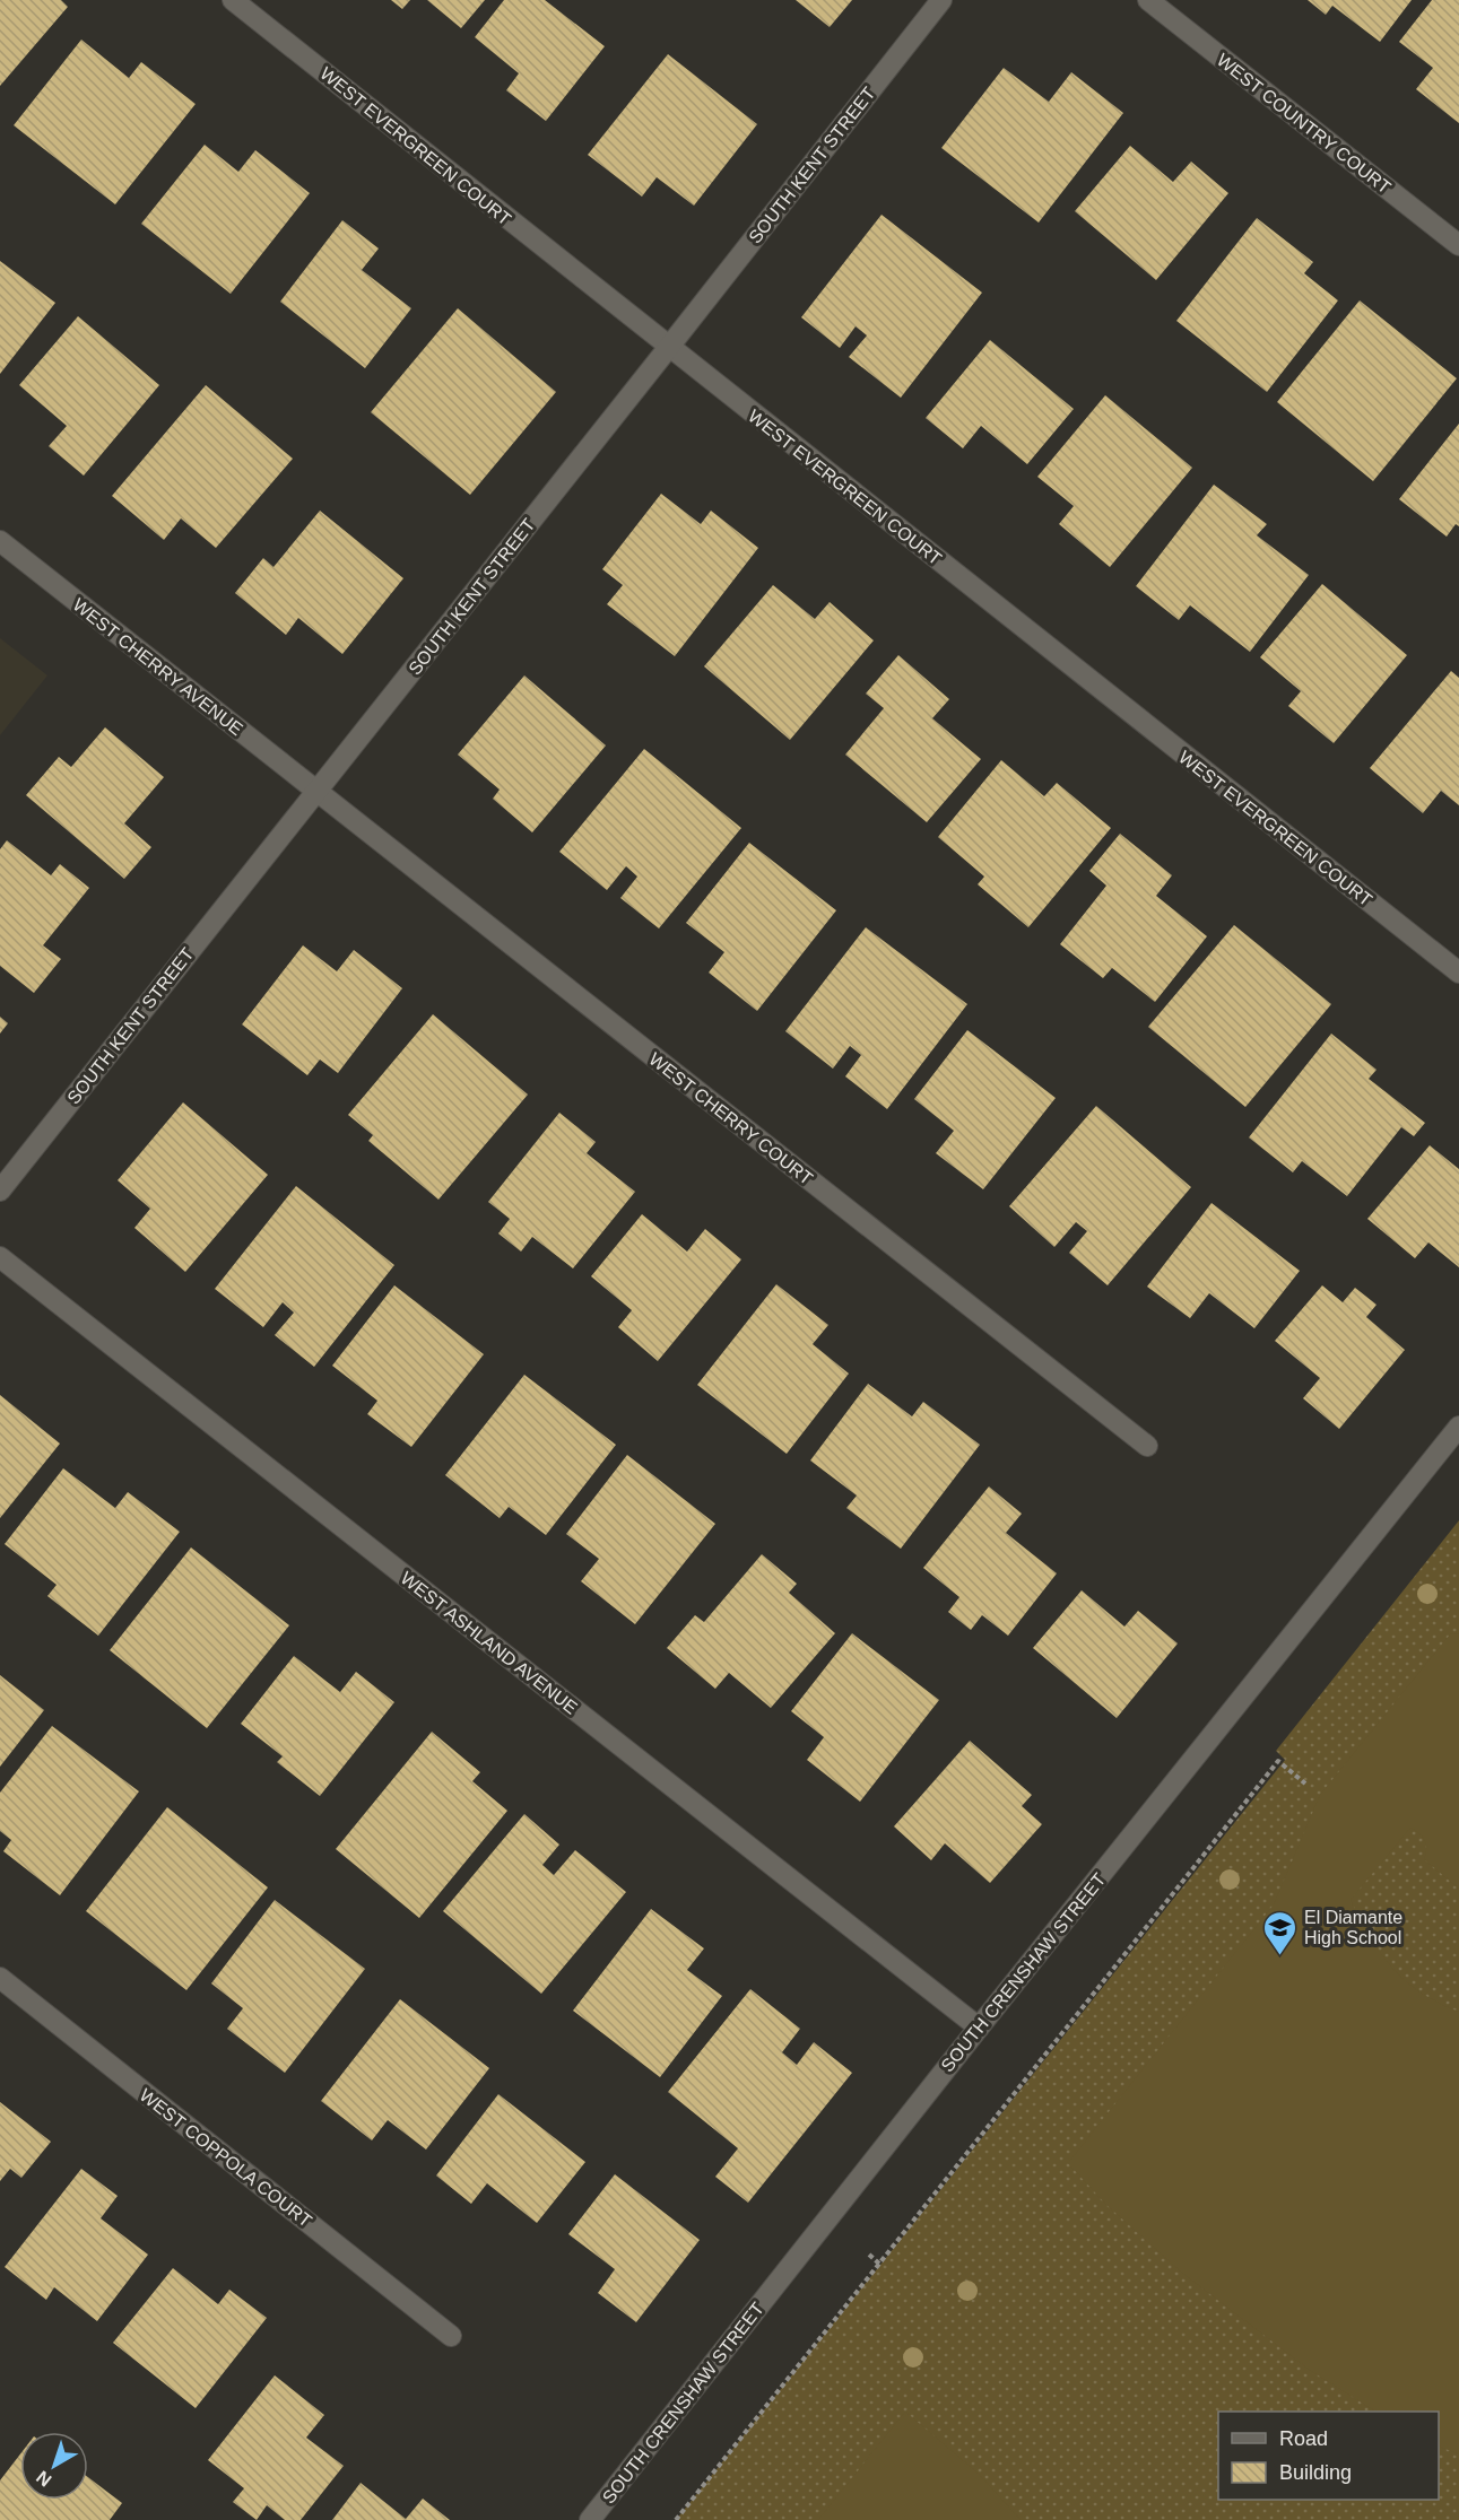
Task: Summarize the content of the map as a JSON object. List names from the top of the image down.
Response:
{
  "streets": {
    "street": [
      "WEST COUNTRY COURT",
      "WEST EVERGREEN COURT",
      "SOUTH KENT STREET",
      "WEST CHERRY AVENUE",
      "WEST CHERRY COURT",
      "WEST ASHLAND AVENUE",
      "SOUTH CRENSHAW STREET",
      "WEST COPPOLA COURT"
    ]
  },
  "crossings": [
    ["WEST EVERGREEN COURT", "SOUTH KENT STREET"],
    ["SOUTH KENT STREET", "WEST CHERRY AVENUE"],
    ["SOUTH KENT STREET", "WEST CHERRY COURT"],
    ["WEST CHERRY AVENUE", "WEST CHERRY COURT"],
    ["WEST ASHLAND AVENUE", "SOUTH CRENSHAW STREET"]
  ],
  "places": {
    "school or university": ["El Diamante High School"]
  },
  "legend": ["Road", "Building"],
  "north": "bottom left"
}
